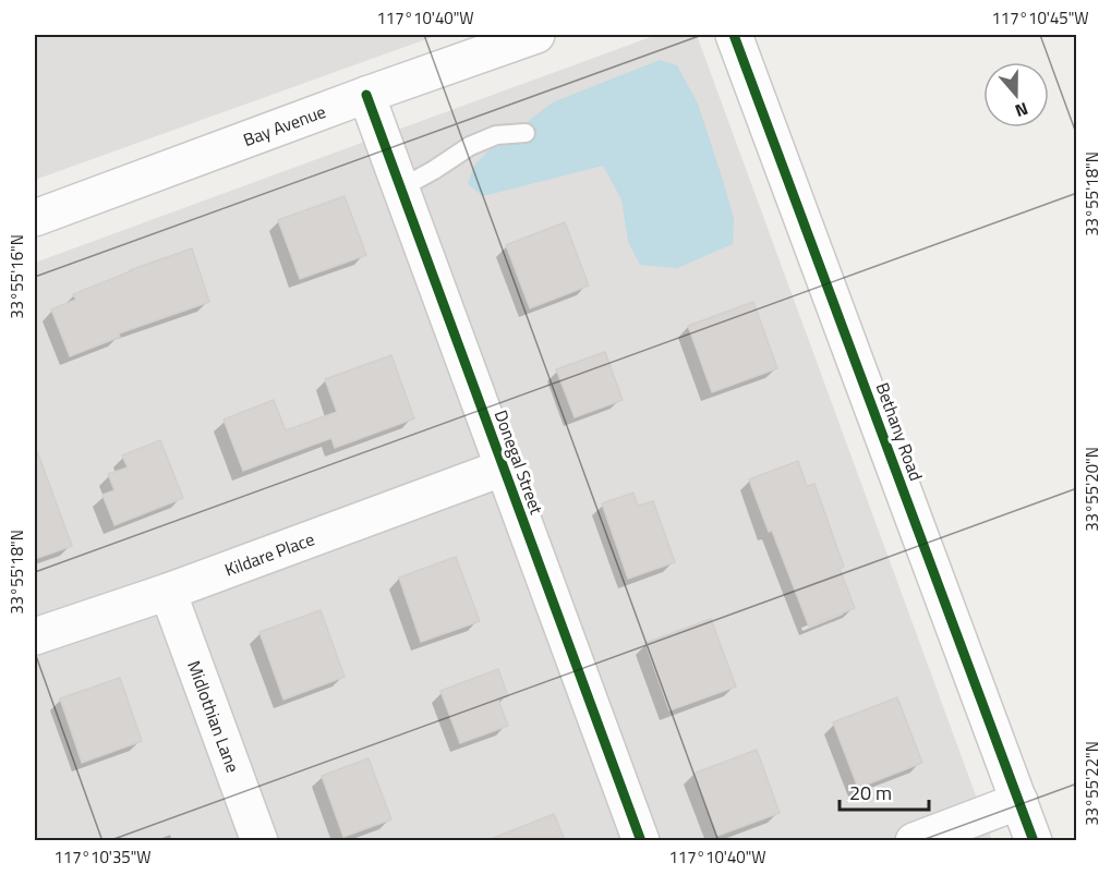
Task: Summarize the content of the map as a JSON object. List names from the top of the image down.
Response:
{
  "streets": {
    "street": [
      "Bay Avenue",
      "Bethany Road",
      "Donegal Street",
      "Kildare Place",
      "Midlothian Lane"
    ]
  },
  "crossings": [
    ["Bay Avenue", "Donegal Street"],
    ["Donegal Street", "Kildare Place"],
    ["Kildare Place", "Midlothian Lane"]
  ],
  "scale_bar": "20 m",
  "north": "bottom",
  "coordinates": [
    "117°10'40\"W",
    "117°10'45\"W",
    "33°55'18\"N",
    "33°55'16\"N",
    "33°55'20\"N",
    "33°55'22\"N",
    "117°10'35\"W"
  ]
}
